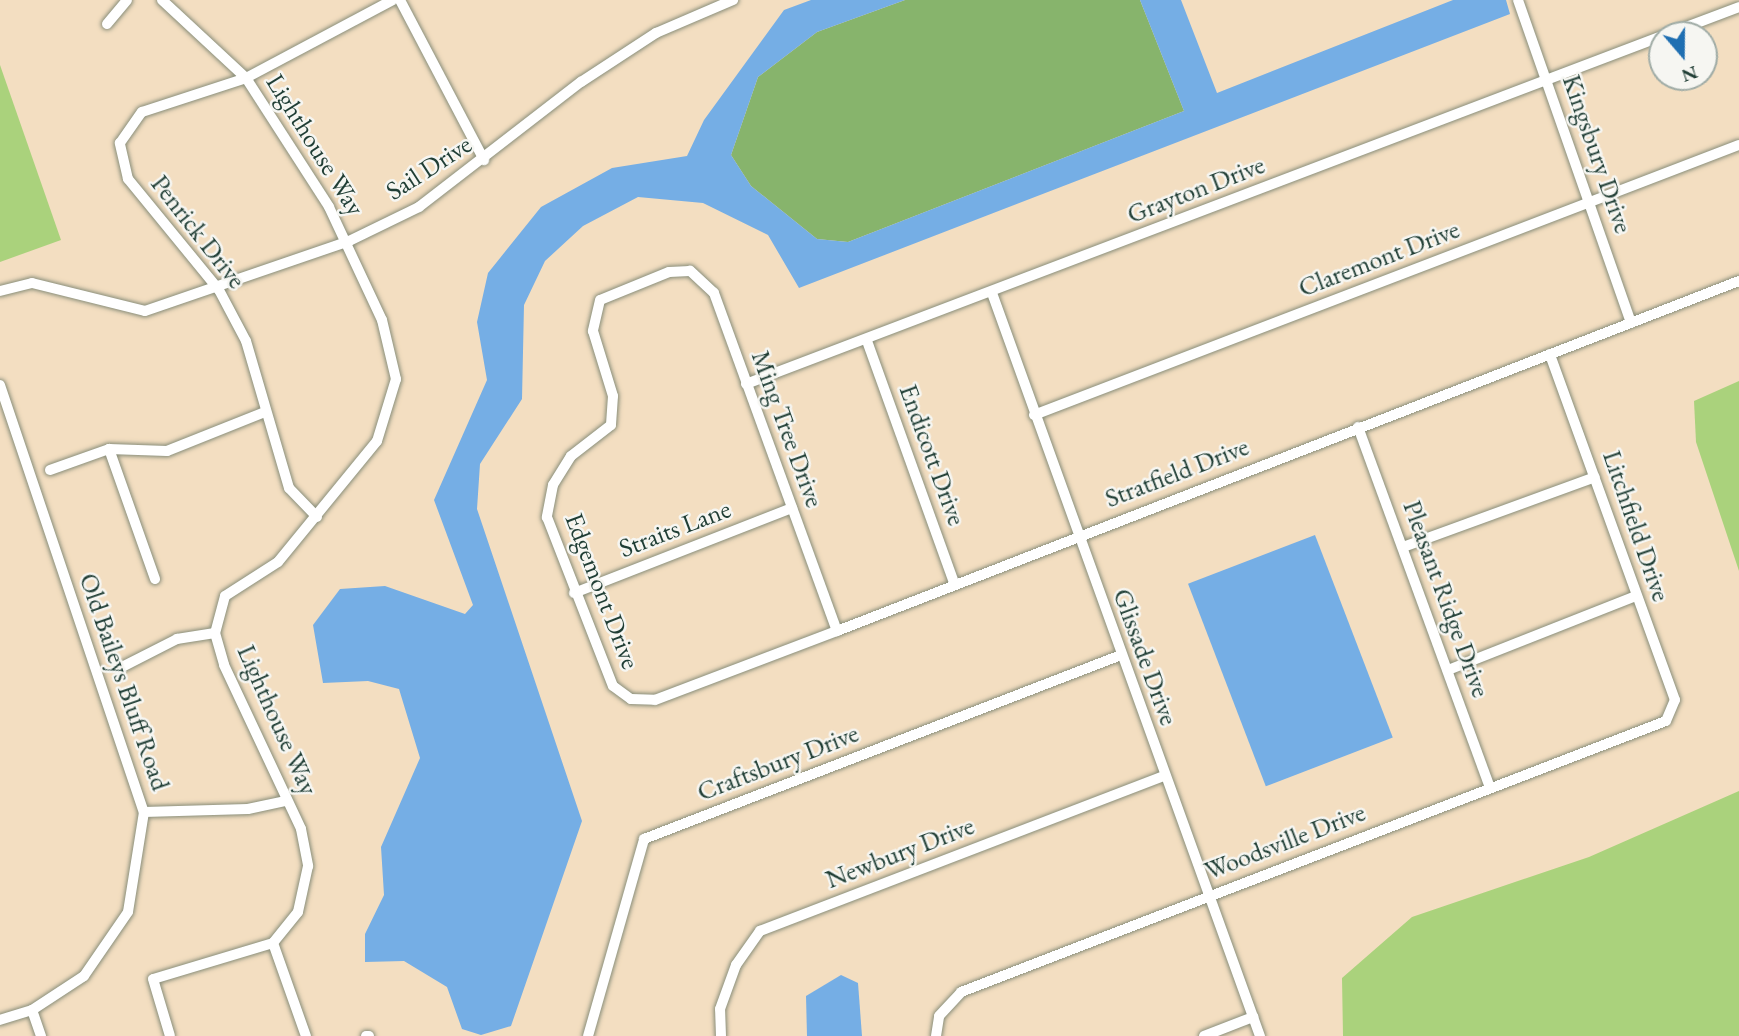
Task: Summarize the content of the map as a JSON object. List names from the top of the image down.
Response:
{
  "streets": {
    "street": [
      "Lighthouse Way",
      "Kingsbury Drive",
      "Sail Drive",
      "Grayton Drive",
      "Penrick Drive",
      "Claremont Drive",
      "Ming Tree Drive",
      "Endicott Drive",
      "Stratfield Drive",
      "Litchfield Drive",
      "Straits Lane",
      "Edgemont Drive",
      "Pleasant Ridge Drive",
      "Glissade Drive",
      "Old Baileys Bluff Road",
      "Craftsbury Drive",
      "Woodsville Drive",
      "Newbury Drive"
    ]
  },
  "crossings": [
    ["Lighthouse Way", "Sail Drive"],
    ["Lighthouse Way", "Penrick Drive"],
    ["Kingsbury Drive", "Grayton Drive"],
    ["Kingsbury Drive", "Claremont Drive"],
    ["Kingsbury Drive", "Stratfield Drive"],
    ["Sail Drive", "Penrick Drive"],
    ["Grayton Drive", "Ming Tree Drive"],
    ["Grayton Drive", "Endicott Drive"],
    ["Grayton Drive", "Glissade Drive"],
    ["Claremont Drive", "Glissade Drive"],
    ["Ming Tree Drive", "Stratfield Drive"],
    ["Ming Tree Drive", "Straits Lane"],
    ["Ming Tree Drive", "Edgemont Drive"],
    ["Endicott Drive", "Stratfield Drive"],
    ["Stratfield Drive", "Litchfield Drive"],
    ["Stratfield Drive", "Edgemont Drive"],
    ["Stratfield Drive", "Pleasant Ridge Drive"],
    ["Stratfield Drive", "Glissade Drive"],
    ["Litchfield Drive", "Woodsville Drive"],
    ["Straits Lane", "Edgemont Drive"],
    ["Pleasant Ridge Drive", "Woodsville Drive"],
    ["Glissade Drive", "Craftsbury Drive"],
    ["Glissade Drive", "Woodsville Drive"],
    ["Glissade Drive", "Newbury Drive"]
  ],
  "north": "bottom"
}
